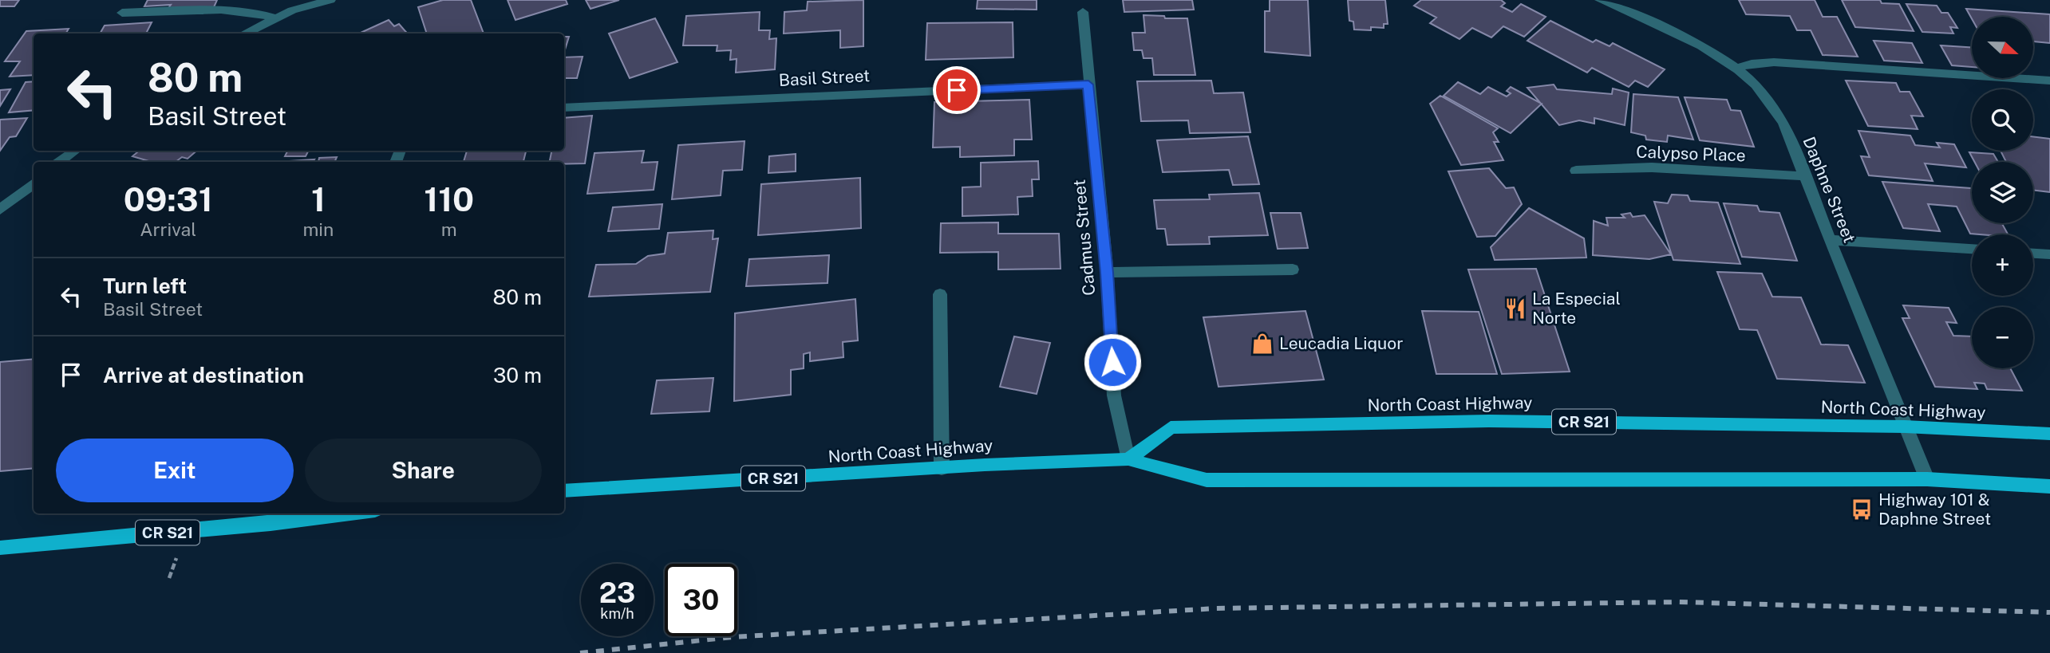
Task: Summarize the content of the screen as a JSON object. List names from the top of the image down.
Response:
{
  "streets": {
    "main road": ["North Coast Highway", "CR S21"],
    "street": [
      "Basil Street",
      "Calypso Place",
      "Daphne Street",
      "Cadmus Street"
    ]
  },
  "crossings": [
    ["Basil Street", "Cadmus Street"],
    ["Calypso Place", "Daphne Street"],
    ["Daphne Street", "North Coast Highway"],
    ["Cadmus Street", "North Coast Highway"]
  ],
  "places": {
    "restaurant": ["La Especial Norte"],
    "shop": ["Leucadia Liquor"],
    "bus stop": ["Highway 101 & Daphne Street"]
  },
  "north": "right",
  "page": {
    "map_buttons": ["+", "−"],
    "turn": ["80 m", "Basil Street"],
    "eta": [
      "09:31",
      "Arrival",
      "1",
      "min",
      "110",
      "m"
    ],
    "list": [
      {
        "name": "Turn left",
        "note": "Basil Street",
        "value": "80 m"
      },
      {
        "name": "Arrive at destination",
        "value": "30 m"
      }
    ],
    "buttons": ["Exit", "Share"],
    "speed": "23 km/h",
    "limit": "30"
  }
}
